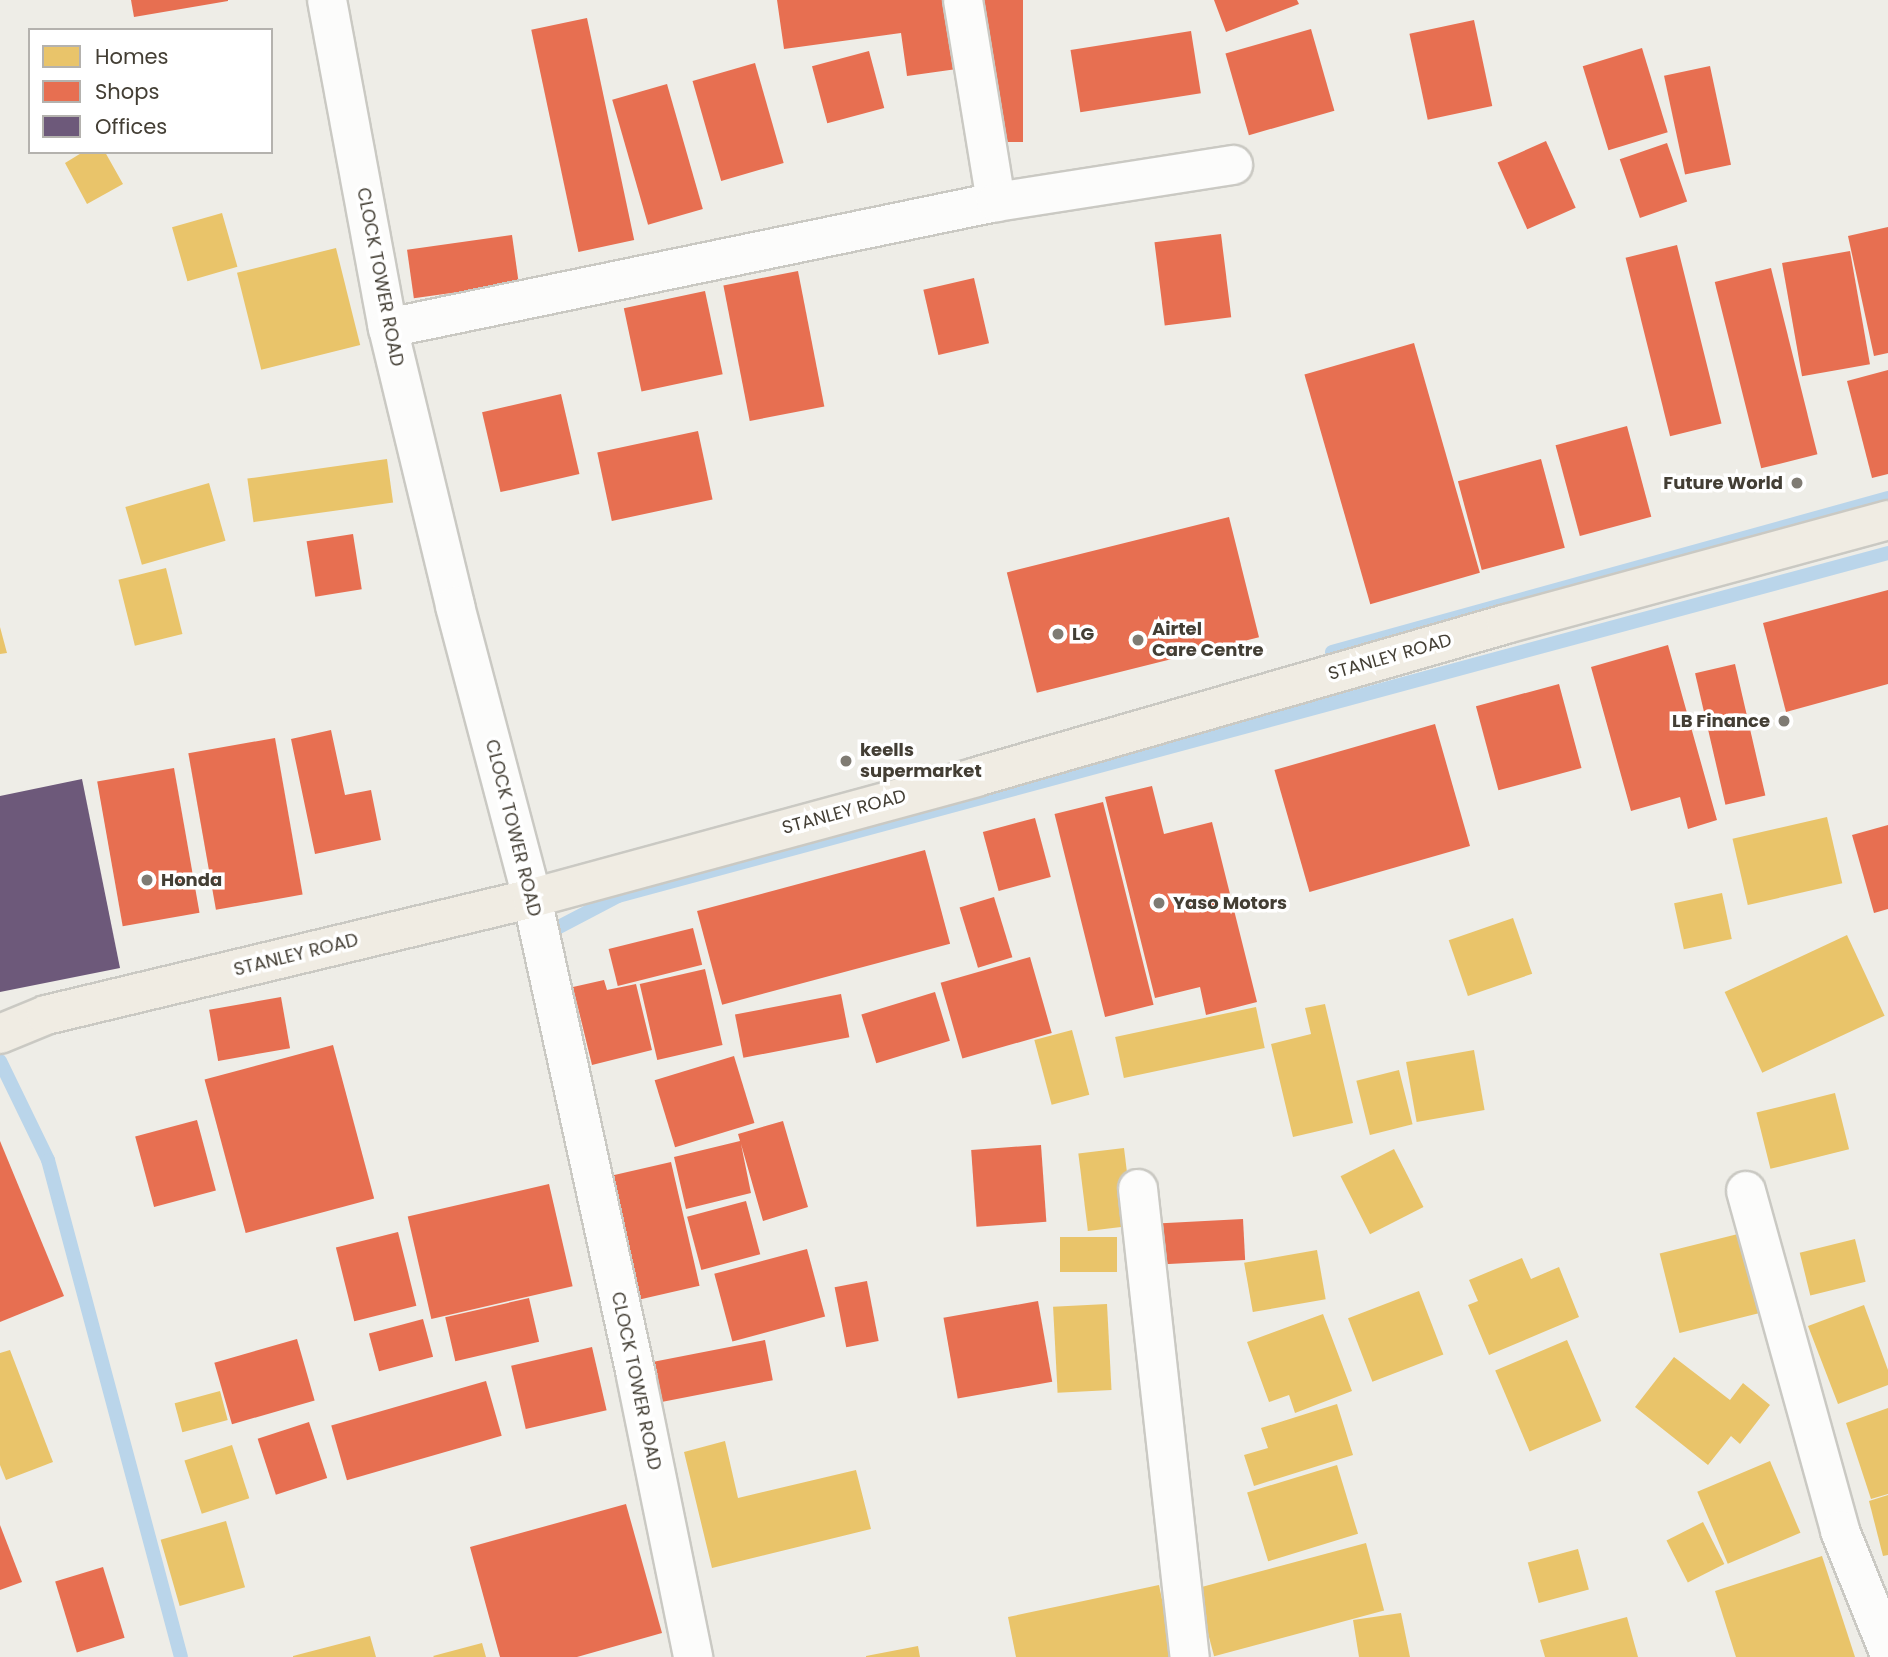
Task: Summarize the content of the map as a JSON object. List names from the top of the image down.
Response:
{
  "streets": {
    "main road": ["STANLEY ROAD"],
    "street": ["CLOCK TOWER ROAD"]
  },
  "crossings": [
    ["CLOCK TOWER ROAD", "STANLEY ROAD"]
  ],
  "places": [
    "Future World",
    "LG",
    "Airtel Care Centre",
    "LB Finance",
    "keells supermarket",
    "Honda",
    "Yaso Motors"
  ],
  "legend": ["Homes", "Shops", "Offices"]
}
